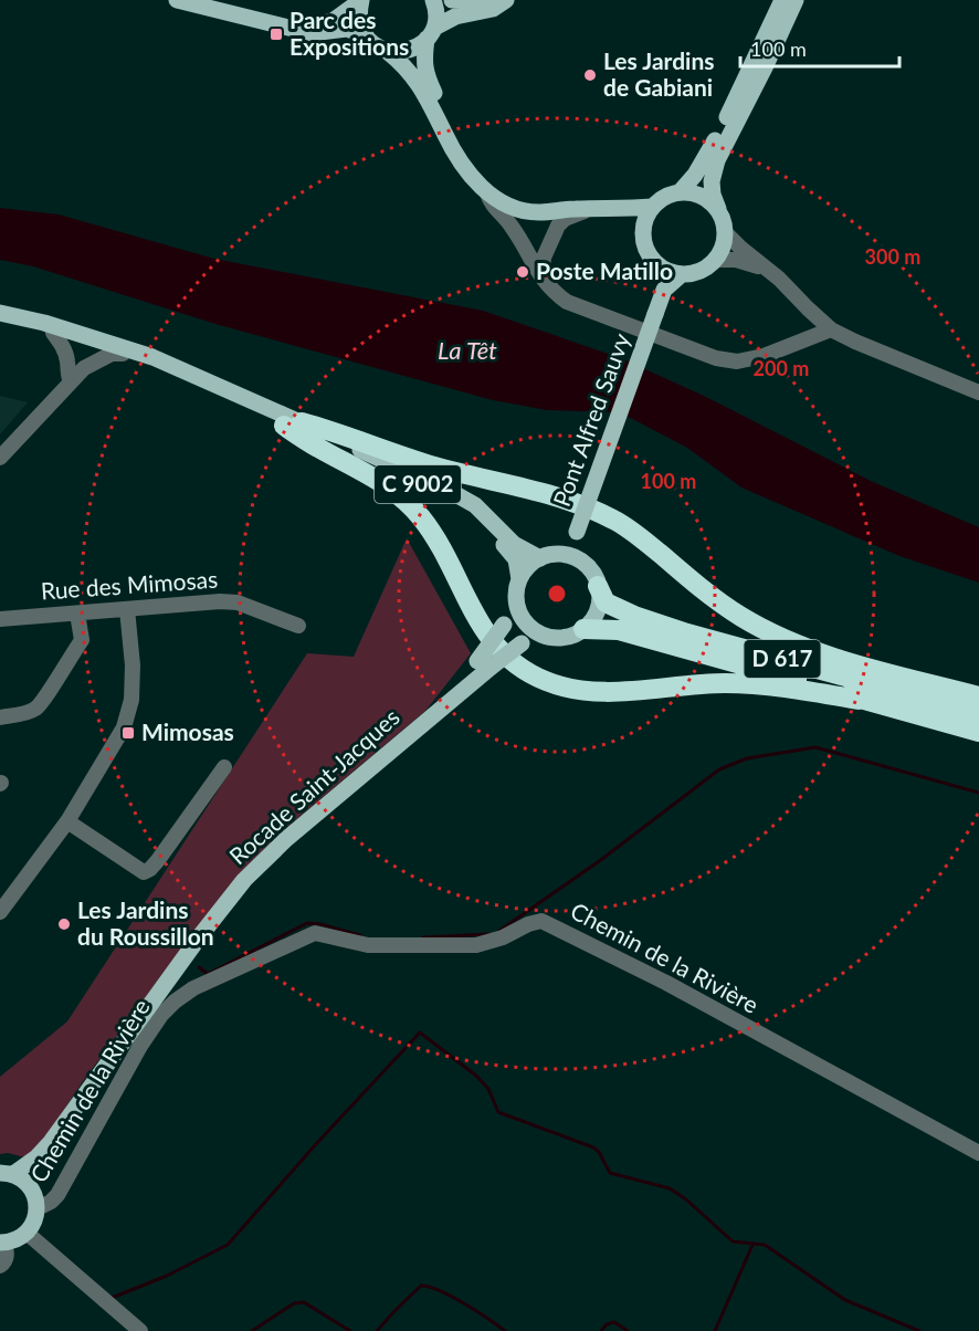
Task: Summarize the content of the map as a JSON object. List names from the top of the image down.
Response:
{
  "streets": {
    "highway": ["D 617"],
    "main road": ["Pont Alfred Sauvy", "C 9002", "Rocade Saint-Jacques"],
    "street": ["Rue des Mimosas", "Chemin de la Rivière"]
  },
  "crossings": [
    ["C 9002", "D 617"]
  ],
  "water": ["La Têt"],
  "places": {
    "transit": ["Parc des Expositions", "Mimosas"],
    "other": ["Les Jardins de Gabiani", "Poste Matillo", "Les Jardins du Roussillon"]
  },
  "scale_bar": "100 m",
  "rings": ["300 m", "200 m", "100 m"]
}
